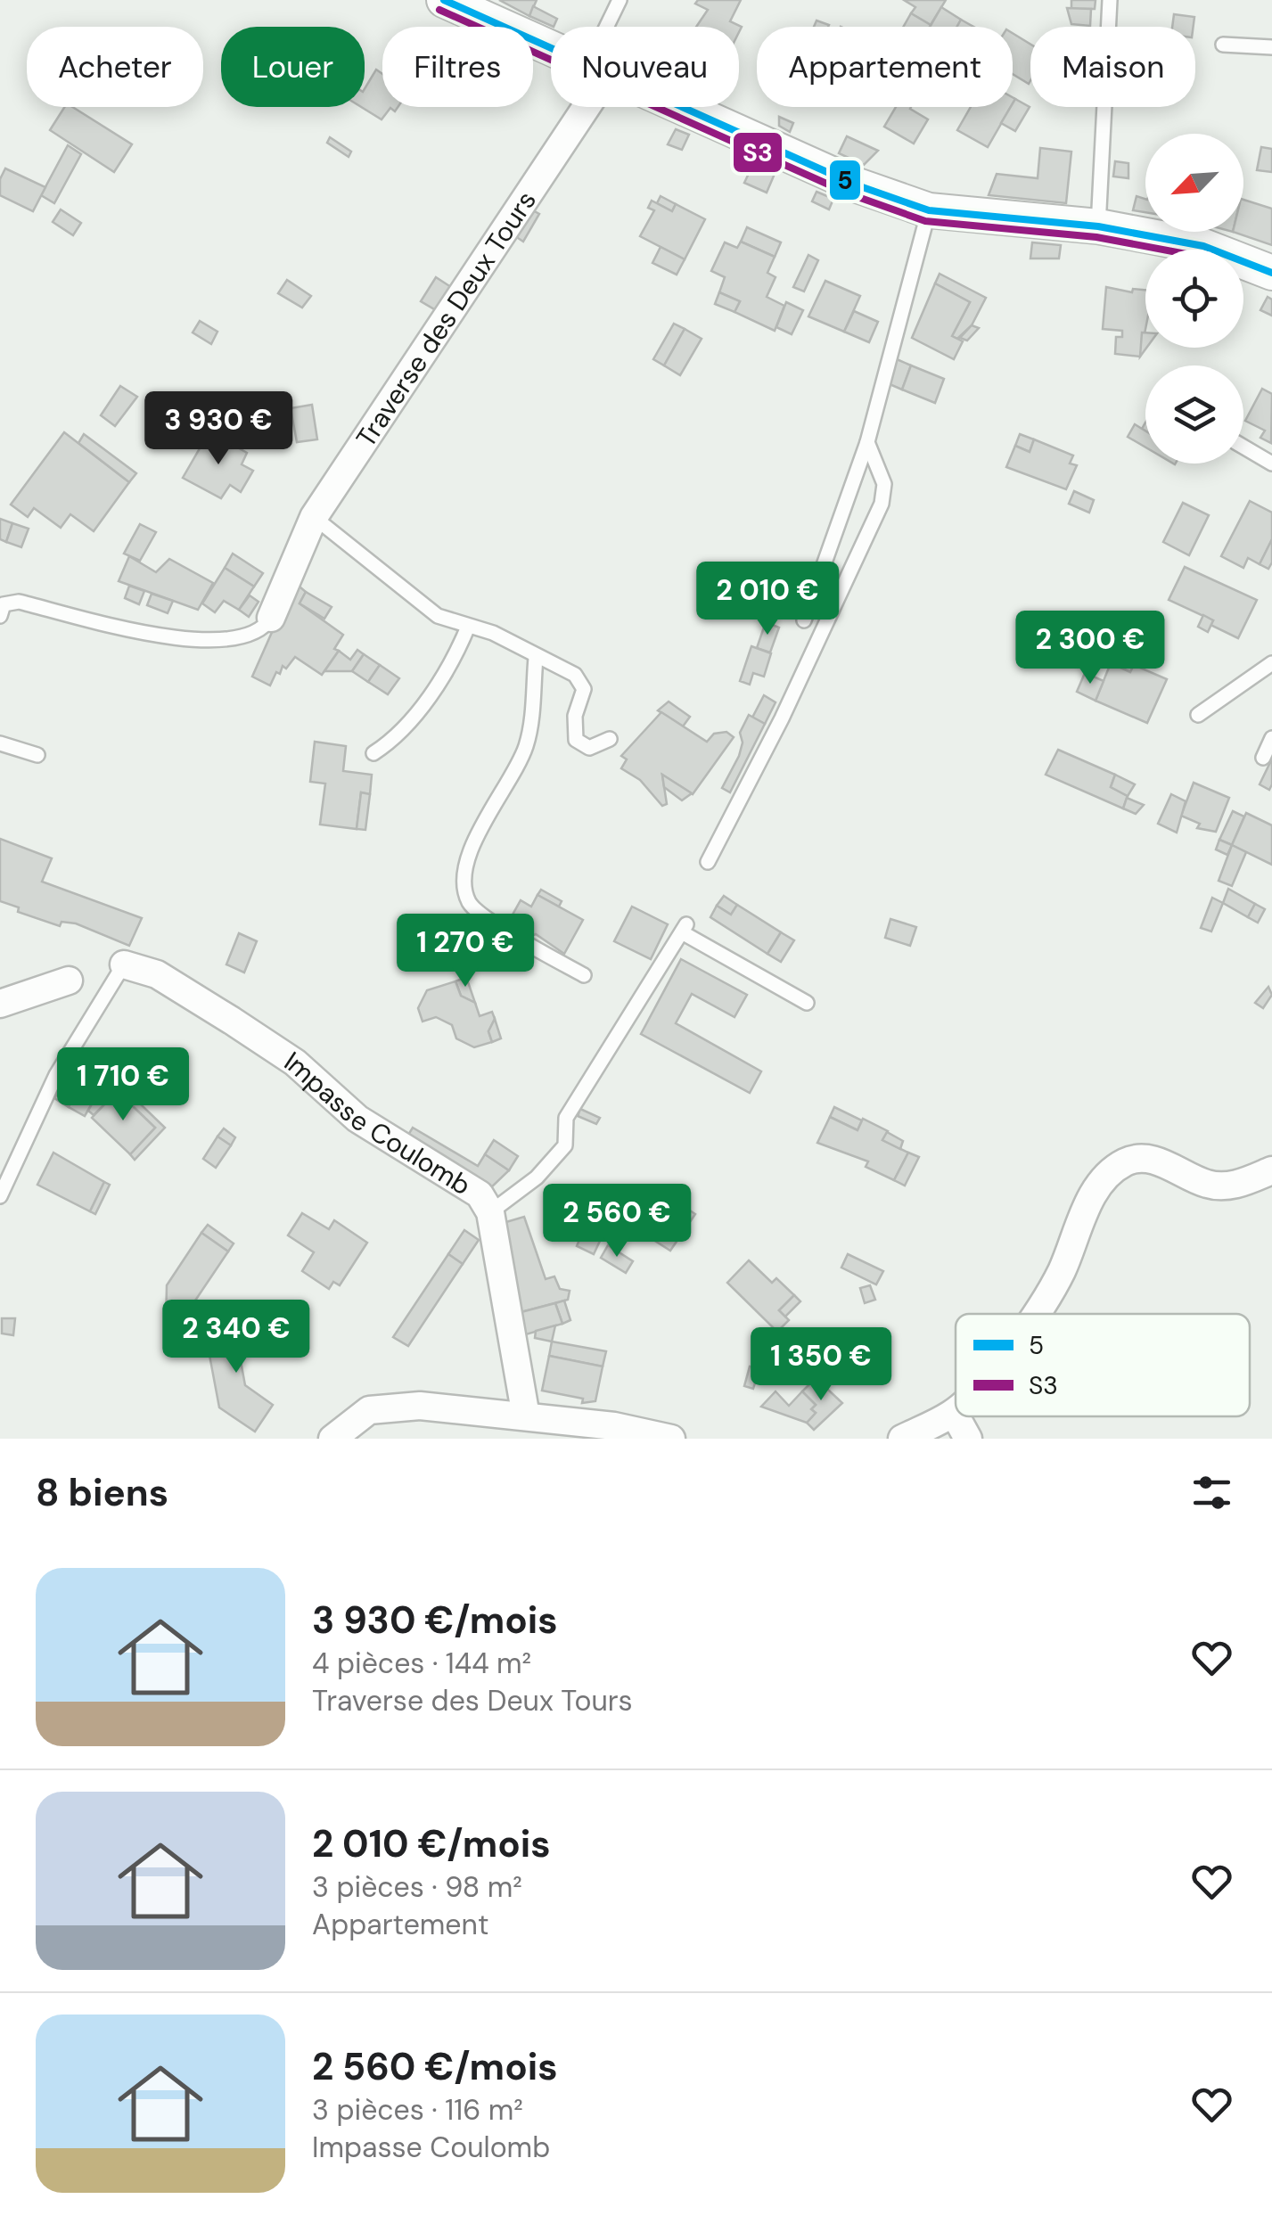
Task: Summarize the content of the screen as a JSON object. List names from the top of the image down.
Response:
{
  "streets": {
    "street": ["Traverse des Deux Tours", "Impasse Coulomb"]
  },
  "lines": ["transit line 5", "transit line S3"],
  "legend": ["5", "S3"],
  "north": "bottom left",
  "page": {
    "chip": [
      "Acheter",
      "Louer",
      "Filtres",
      "Nouveau",
      "Appartement",
      "Maison"
    ],
    "price": [
      "3 930 €",
      "2 010 €",
      "2 300 €",
      "1 270 €",
      "1 710 €",
      "2 560 €",
      "2 340 €",
      "1 350 €"
    ],
    "heading": "8 biens",
    "list": [
      {
        "name": "3 930 €/mois",
        "note": "4 pièces · 144 m² · Traverse des Deux Tours"
      },
      {
        "name": "2 010 €/mois",
        "note": "3 pièces · 98 m² · Appartement"
      },
      {
        "name": "2 560 €/mois",
        "note": "3 pièces · 116 m² · Impasse Coulomb"
      }
    ]
  }
}
